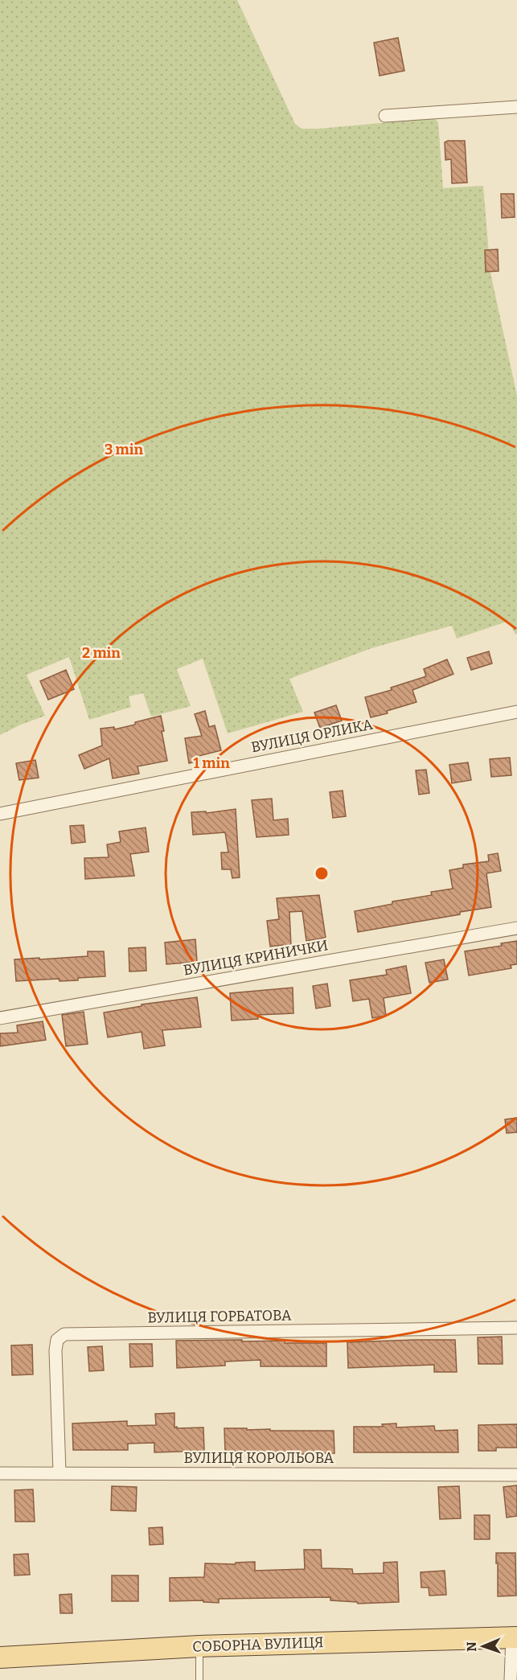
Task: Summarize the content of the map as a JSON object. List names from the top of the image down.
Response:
{
  "streets": {
    "main road": ["СОБОРНА ВУЛИЦЯ"],
    "street": [
      "ВУЛИЦЯ ОРЛИКА",
      "ВУЛИЦЯ КРИНИЧКИ",
      "ВУЛИЦЯ ГОРБАТОВА",
      "ВУЛИЦЯ КОРОЛЬОВА"
    ]
  },
  "crossings": [
    ["ВУЛИЦЯ ГОРБАТОВА", "ВУЛИЦЯ КОРОЛЬОВА"]
  ],
  "north": "left",
  "rings": ["3 min", "2 min", "1 min"]
}
